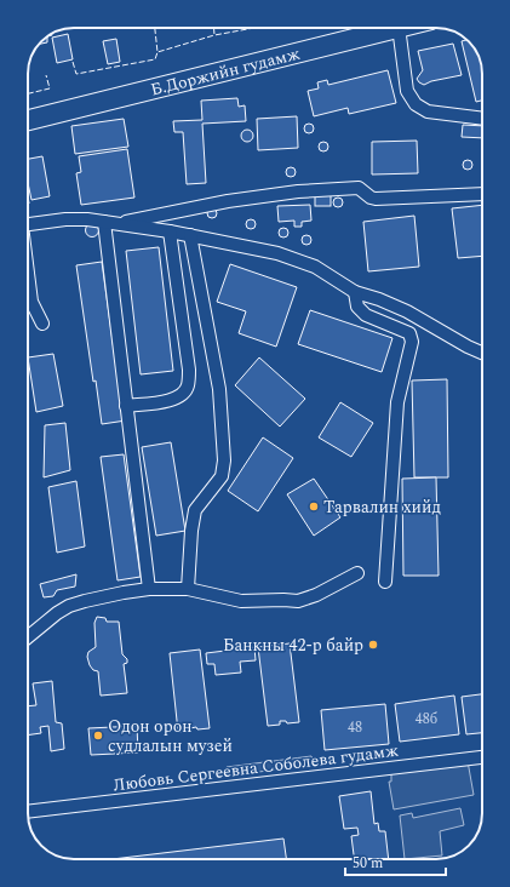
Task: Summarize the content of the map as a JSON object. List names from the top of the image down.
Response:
{
  "streets": {
    "main road": ["Б.Доржийн гудамж"],
    "street": ["Любовь Сергеевна Соболева гудамж"]
  },
  "places": ["Тарвалин хийд", "Банкны 42-р байр", "Одон орон судлалын музей"],
  "house_numbers": ["48б", "48"],
  "scale_bar": "50 m"
}
